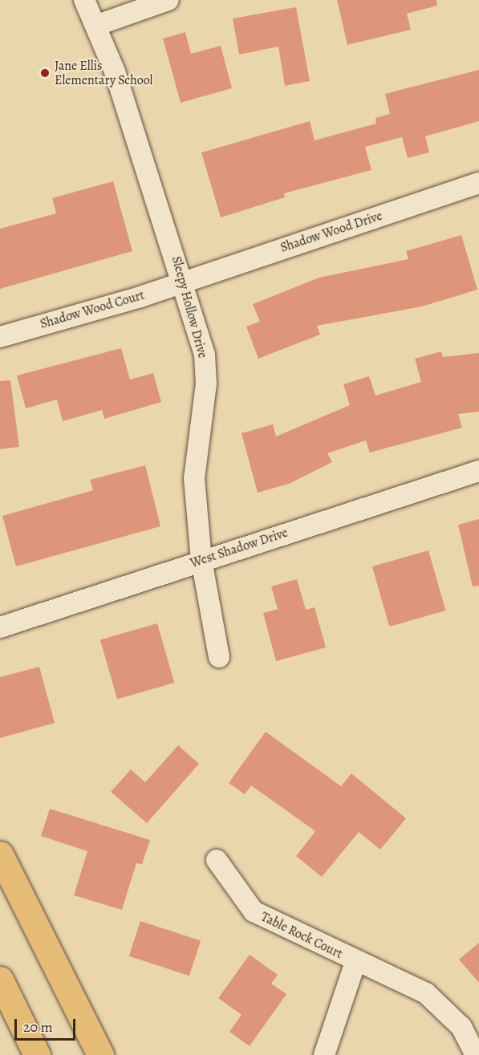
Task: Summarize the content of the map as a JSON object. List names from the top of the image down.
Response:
{
  "streets": {
    "street": [
      "Shadow Wood Drive",
      "Sleepy Hollow Drive",
      "Shadow Wood Court",
      "West Shadow Drive",
      "Table Rock Court"
    ]
  },
  "crossings": [
    ["Shadow Wood Drive", "Sleepy Hollow Drive"],
    ["Shadow Wood Drive", "Shadow Wood Court"],
    ["Sleepy Hollow Drive", "Shadow Wood Court"],
    ["Sleepy Hollow Drive", "West Shadow Drive"]
  ],
  "places": ["Jane Ellis Elementary School"],
  "scale_bar": "20 m"
}
